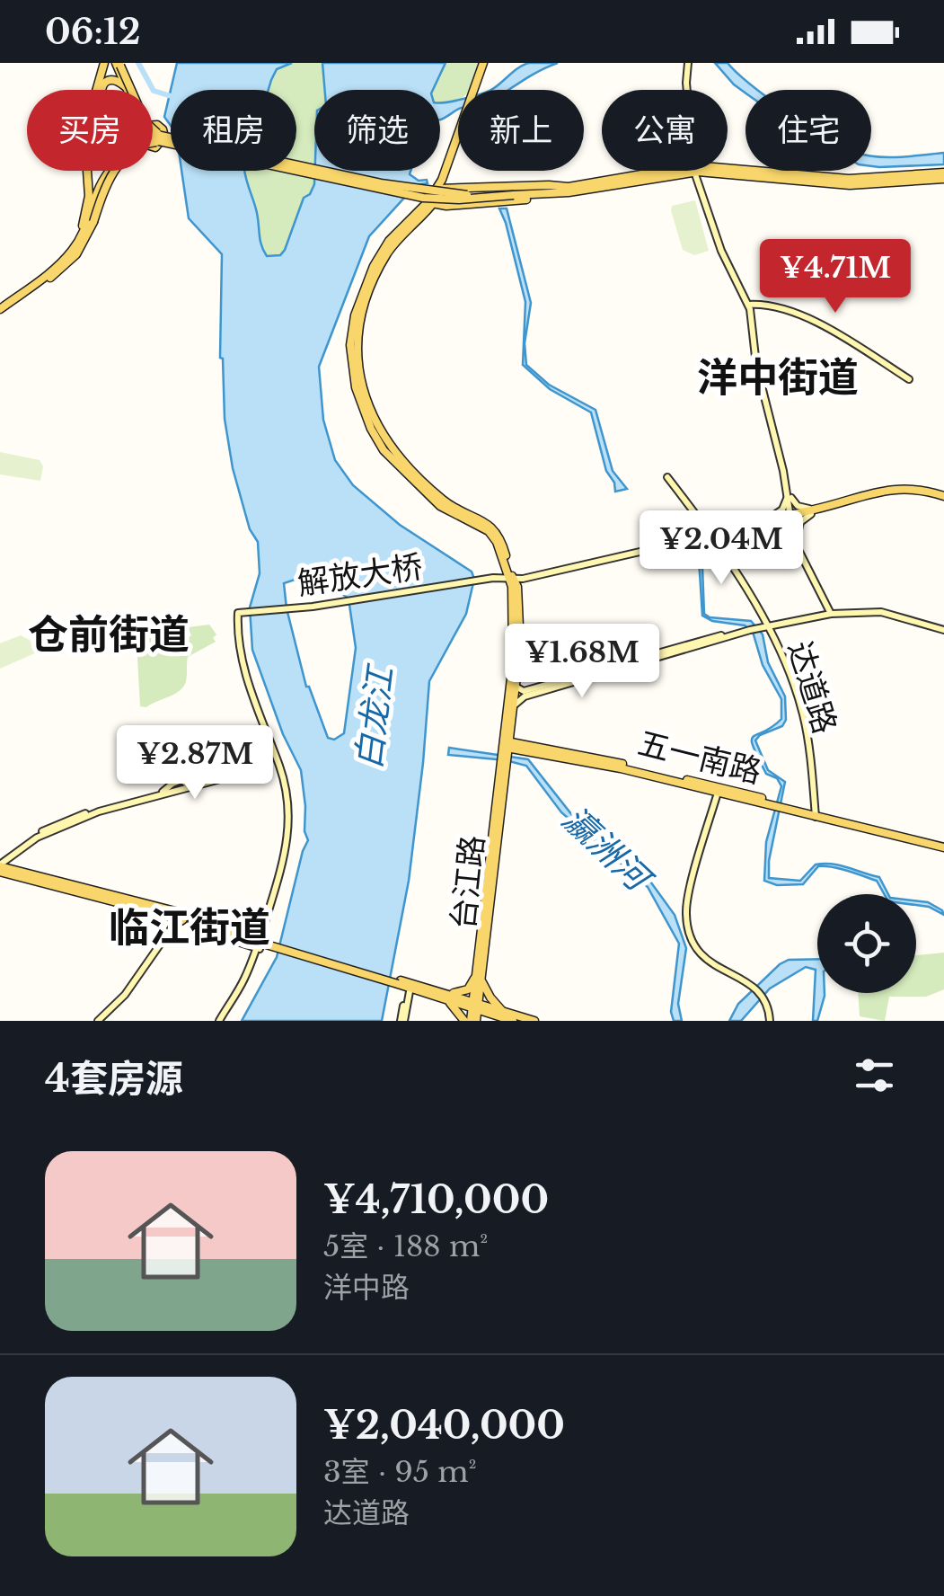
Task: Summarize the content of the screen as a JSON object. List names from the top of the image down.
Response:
{
  "streets": {
    "main road": [
      "解放大桥",
      "达道路",
      "五一南路",
      "台江路"
    ]
  },
  "crossings": [
    ["解放大桥", "达道路"],
    ["解放大桥", "台江路"],
    ["达道路", "五一南路"],
    ["五一南路", "台江路"]
  ],
  "districts": ["洋中街道", "仓前街道", "临江街道"],
  "water": ["白龙江", "瀛洲河"],
  "page": {
    "status": "06:12",
    "chip": [
      "买房",
      "租房",
      "筛选",
      "新上",
      "公寓",
      "住宅"
    ],
    "price": [
      "¥4.71M",
      "¥2.04M",
      "¥1.68M",
      "¥2.87M"
    ],
    "heading": "4套房源",
    "list": [
      {
        "name": "¥4,710,000",
        "note": "5室 · 188 m² · 洋中路"
      },
      {
        "name": "¥2,040,000",
        "note": "3室 · 95 m² · 达道路"
      }
    ]
  }
}
